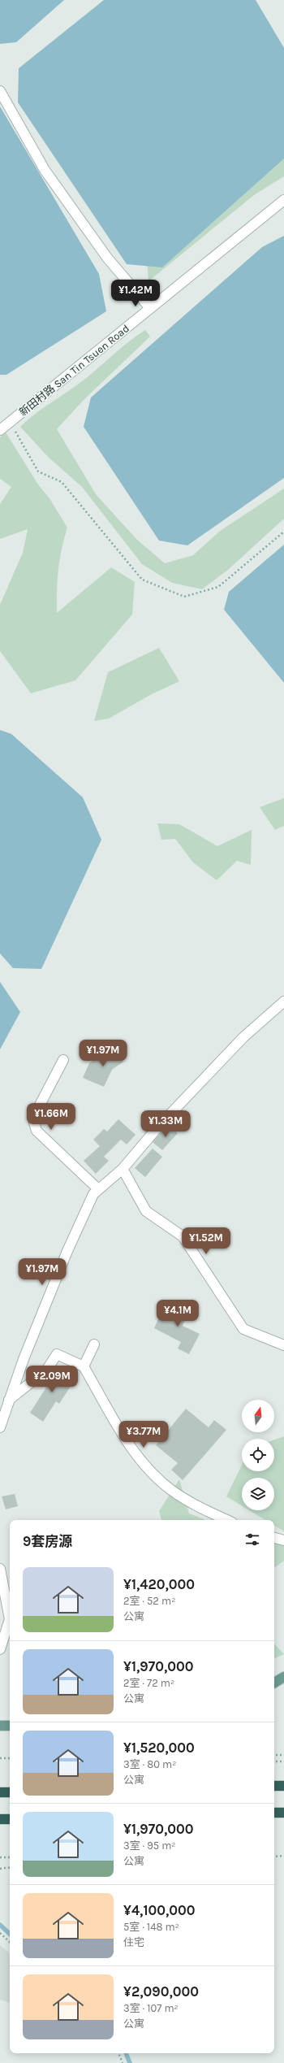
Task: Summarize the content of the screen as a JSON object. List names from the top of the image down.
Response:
{
  "streets": {
    "street": ["新田村路 San Tin Tsuen Road"]
  },
  "north": "top",
  "page": {
    "price": [
      "¥1.42M",
      "¥1.97M",
      "¥1.66M",
      "¥1.33M",
      "¥1.52M",
      "¥1.97M",
      "¥4.1M",
      "¥2.09M",
      "¥3.77M"
    ],
    "heading": "9套房源",
    "list": [
      {
        "name": "¥1,420,000",
        "note": "2室 · 52 m² · 公寓"
      },
      {
        "name": "¥1,970,000",
        "note": "2室 · 72 m² · 公寓"
      },
      {
        "name": "¥1,520,000",
        "note": "3室 · 80 m² · 公寓"
      },
      {
        "name": "¥1,970,000",
        "note": "3室 · 95 m² · 公寓"
      },
      {
        "name": "¥4,100,000",
        "note": "5室 · 148 m² · 住宅"
      },
      {
        "name": "¥2,090,000",
        "note": "3室 · 107 m² · 公寓"
      }
    ]
  }
}
